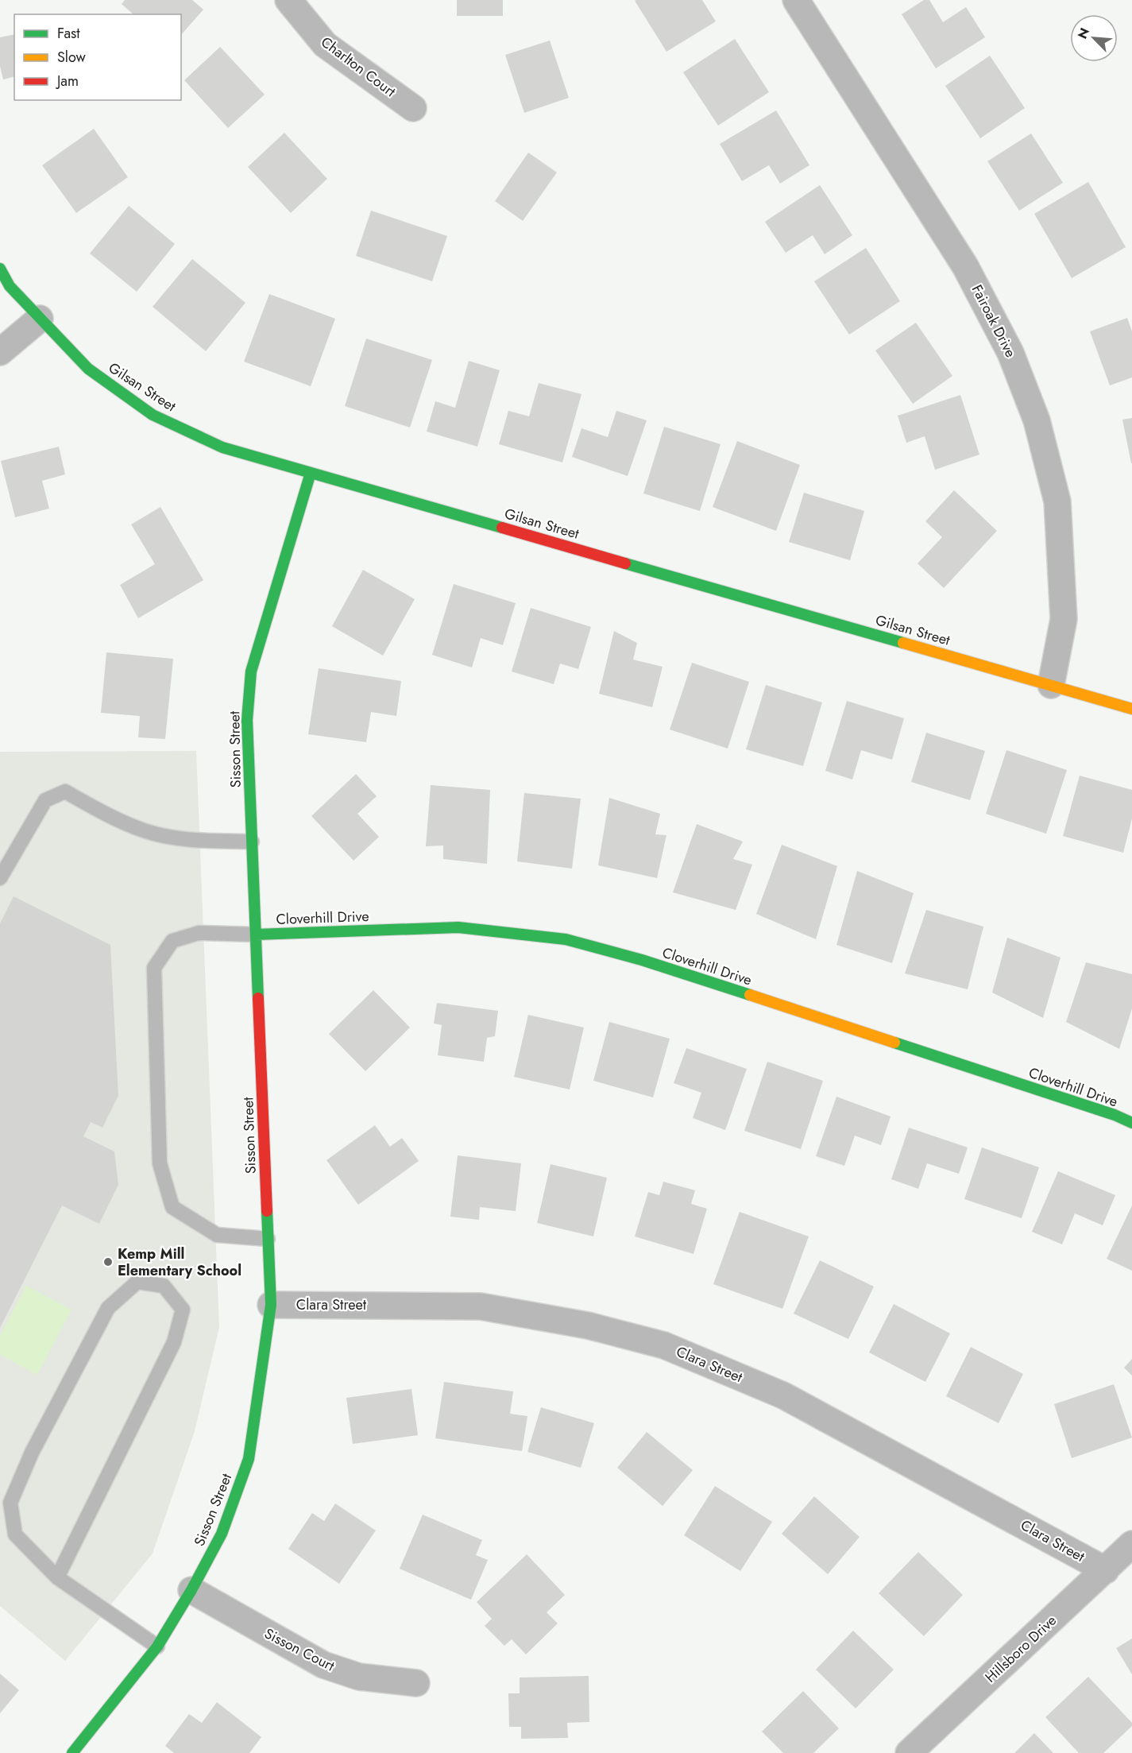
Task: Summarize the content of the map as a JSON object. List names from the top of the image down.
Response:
{
  "streets": {
    "street": [
      "Charlton Court",
      "Fairoak Drive",
      "Gilsan Street",
      "Sisson Street",
      "Cloverhill Drive",
      "Clara Street",
      "Hillsboro Drive",
      "Sisson Court"
    ]
  },
  "crossings": [
    ["Fairoak Drive", "Gilsan Street"],
    ["Gilsan Street", "Sisson Street"],
    ["Sisson Street", "Cloverhill Drive"],
    ["Sisson Street", "Clara Street"],
    ["Sisson Street", "Sisson Court"],
    ["Clara Street", "Hillsboro Drive"]
  ],
  "places": ["Kemp Mill Elementary School"],
  "legend": ["Fast", "Slow", "Jam"],
  "north": "top left"
}
